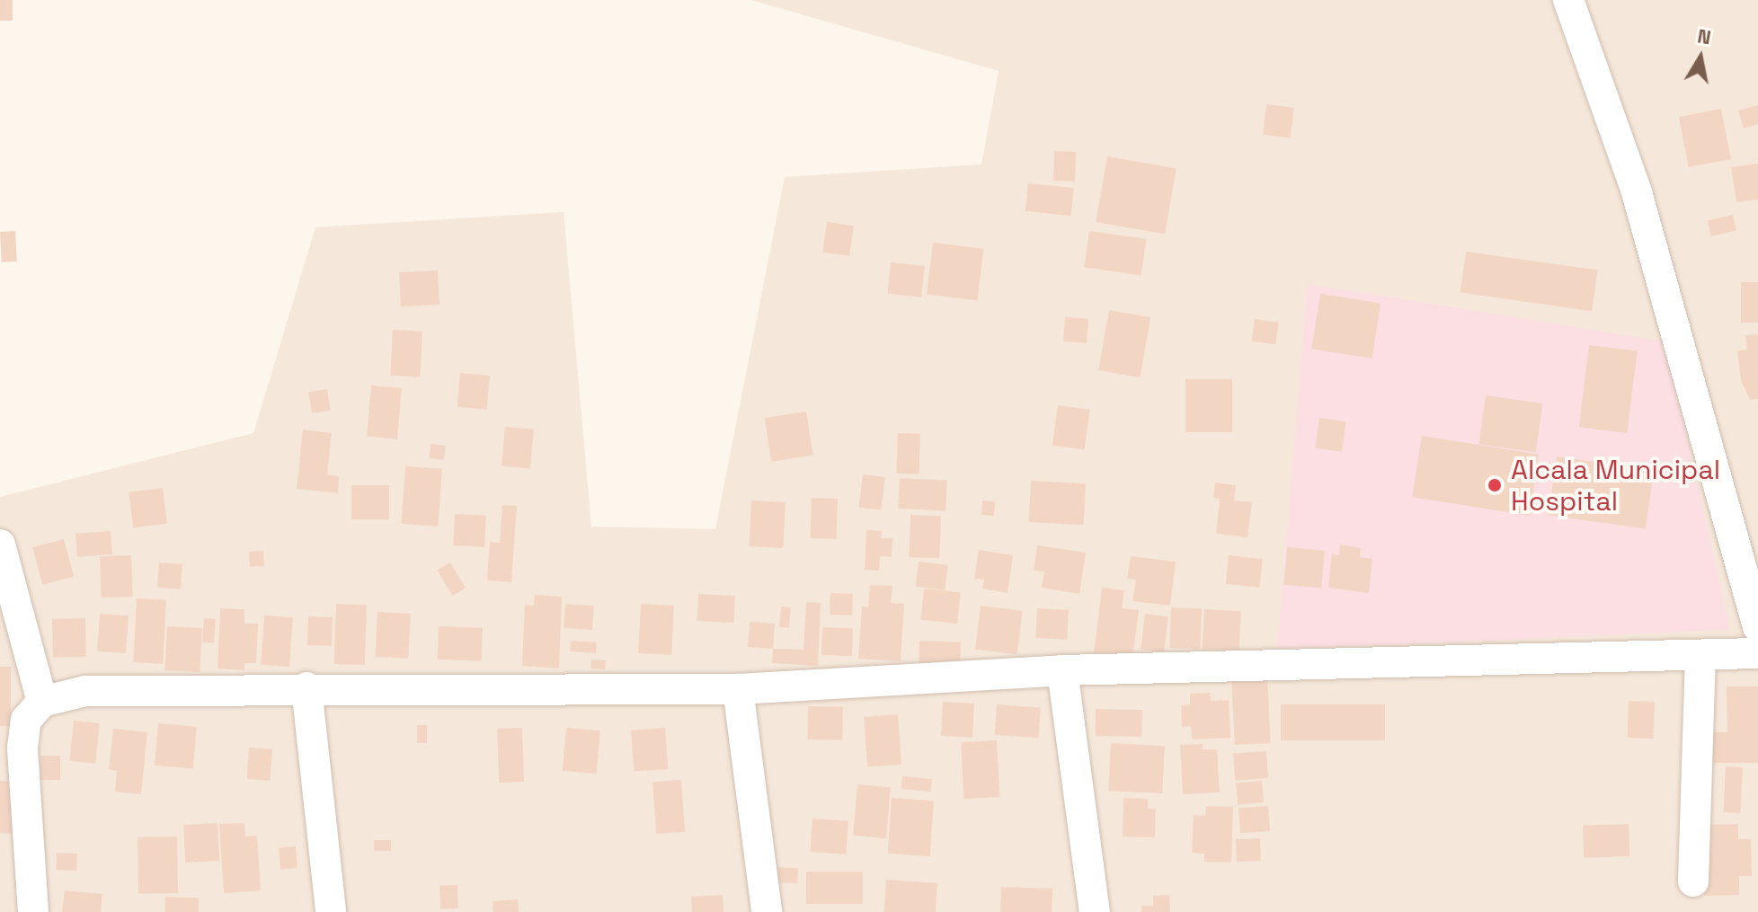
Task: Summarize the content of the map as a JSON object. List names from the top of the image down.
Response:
{
  "places": ["Alcala Municipal Hospital"],
  "north": "top"
}
